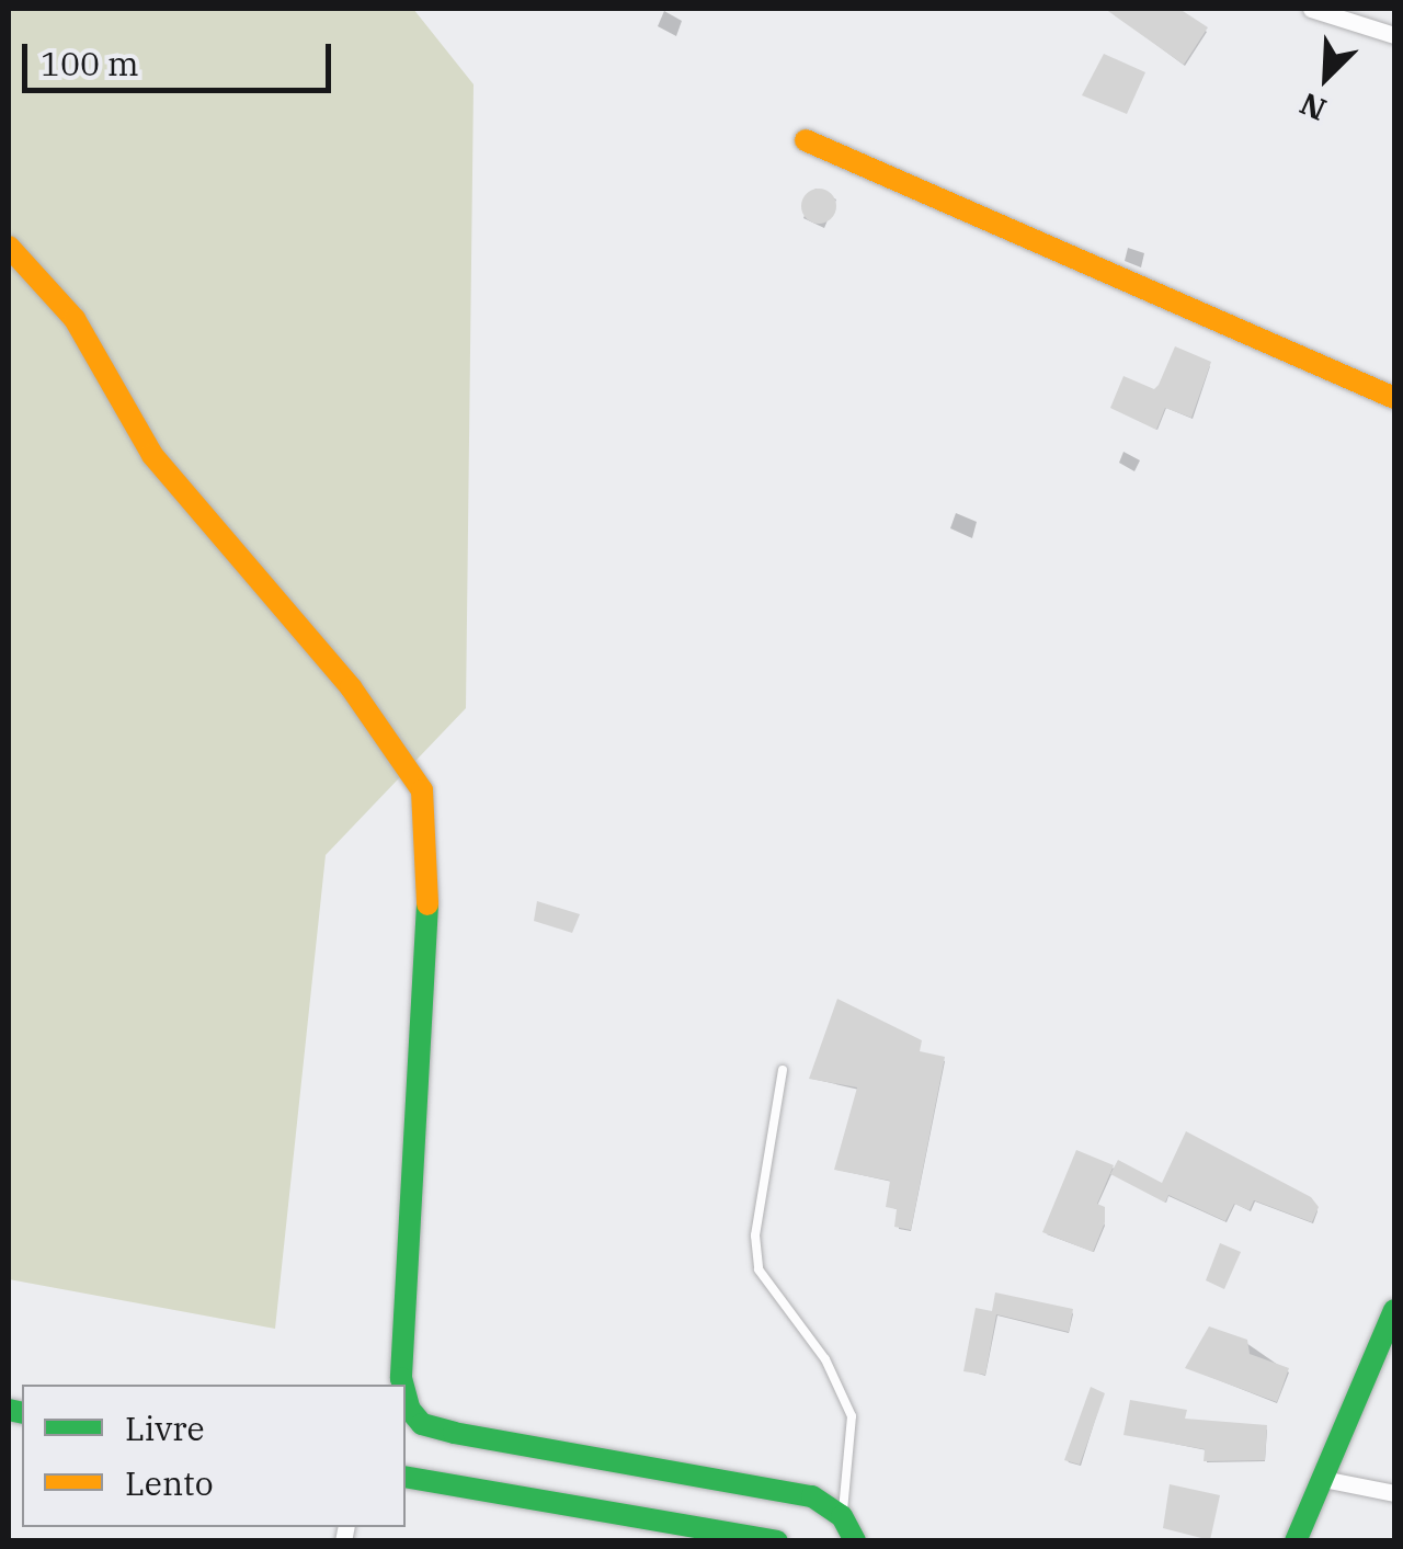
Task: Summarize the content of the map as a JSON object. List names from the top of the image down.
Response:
{
  "legend": ["Livre", "Lento"],
  "scale_bar": "100 m",
  "north": "bottom left"
}
